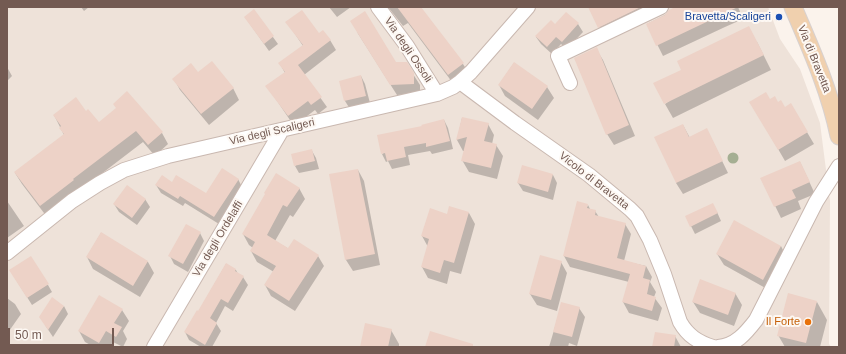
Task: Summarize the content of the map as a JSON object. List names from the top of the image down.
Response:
{
  "streets": {
    "main road": ["Via di Bravetta"],
    "street": [
      "Via degli Ossoli",
      "Via degli Scaligeri",
      "Vicolo di Bravetta",
      "Via degli Ordelaffi"
    ]
  },
  "crossings": [
    ["Via degli Ossoli", "Via degli Scaligeri"],
    ["Via degli Scaligeri", "Vicolo di Bravetta"],
    ["Via degli Scaligeri", "Via degli Ordelaffi"]
  ],
  "places": ["Bravetta/Scaligeri", "Il Forte"],
  "scale_bar": "50 m"
}
